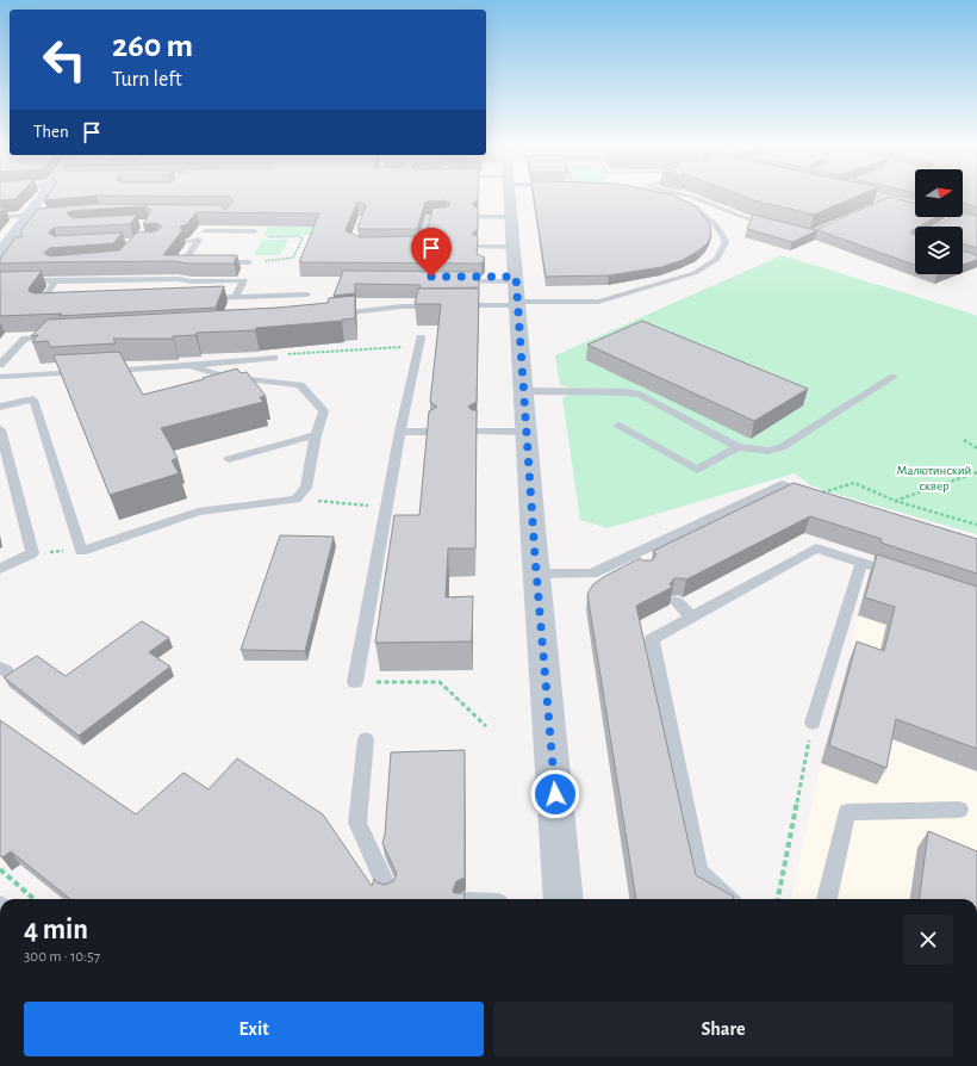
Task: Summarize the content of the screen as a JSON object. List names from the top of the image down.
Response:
{
  "parks": ["Малютинский сквер"],
  "north": "right",
  "page": {
    "turn": ["260 m", "Turn left"],
    "then": "Then",
    "heading": ["4 min", "300 m · 10:57"],
    "buttons": ["Exit", "Share"]
  }
}
